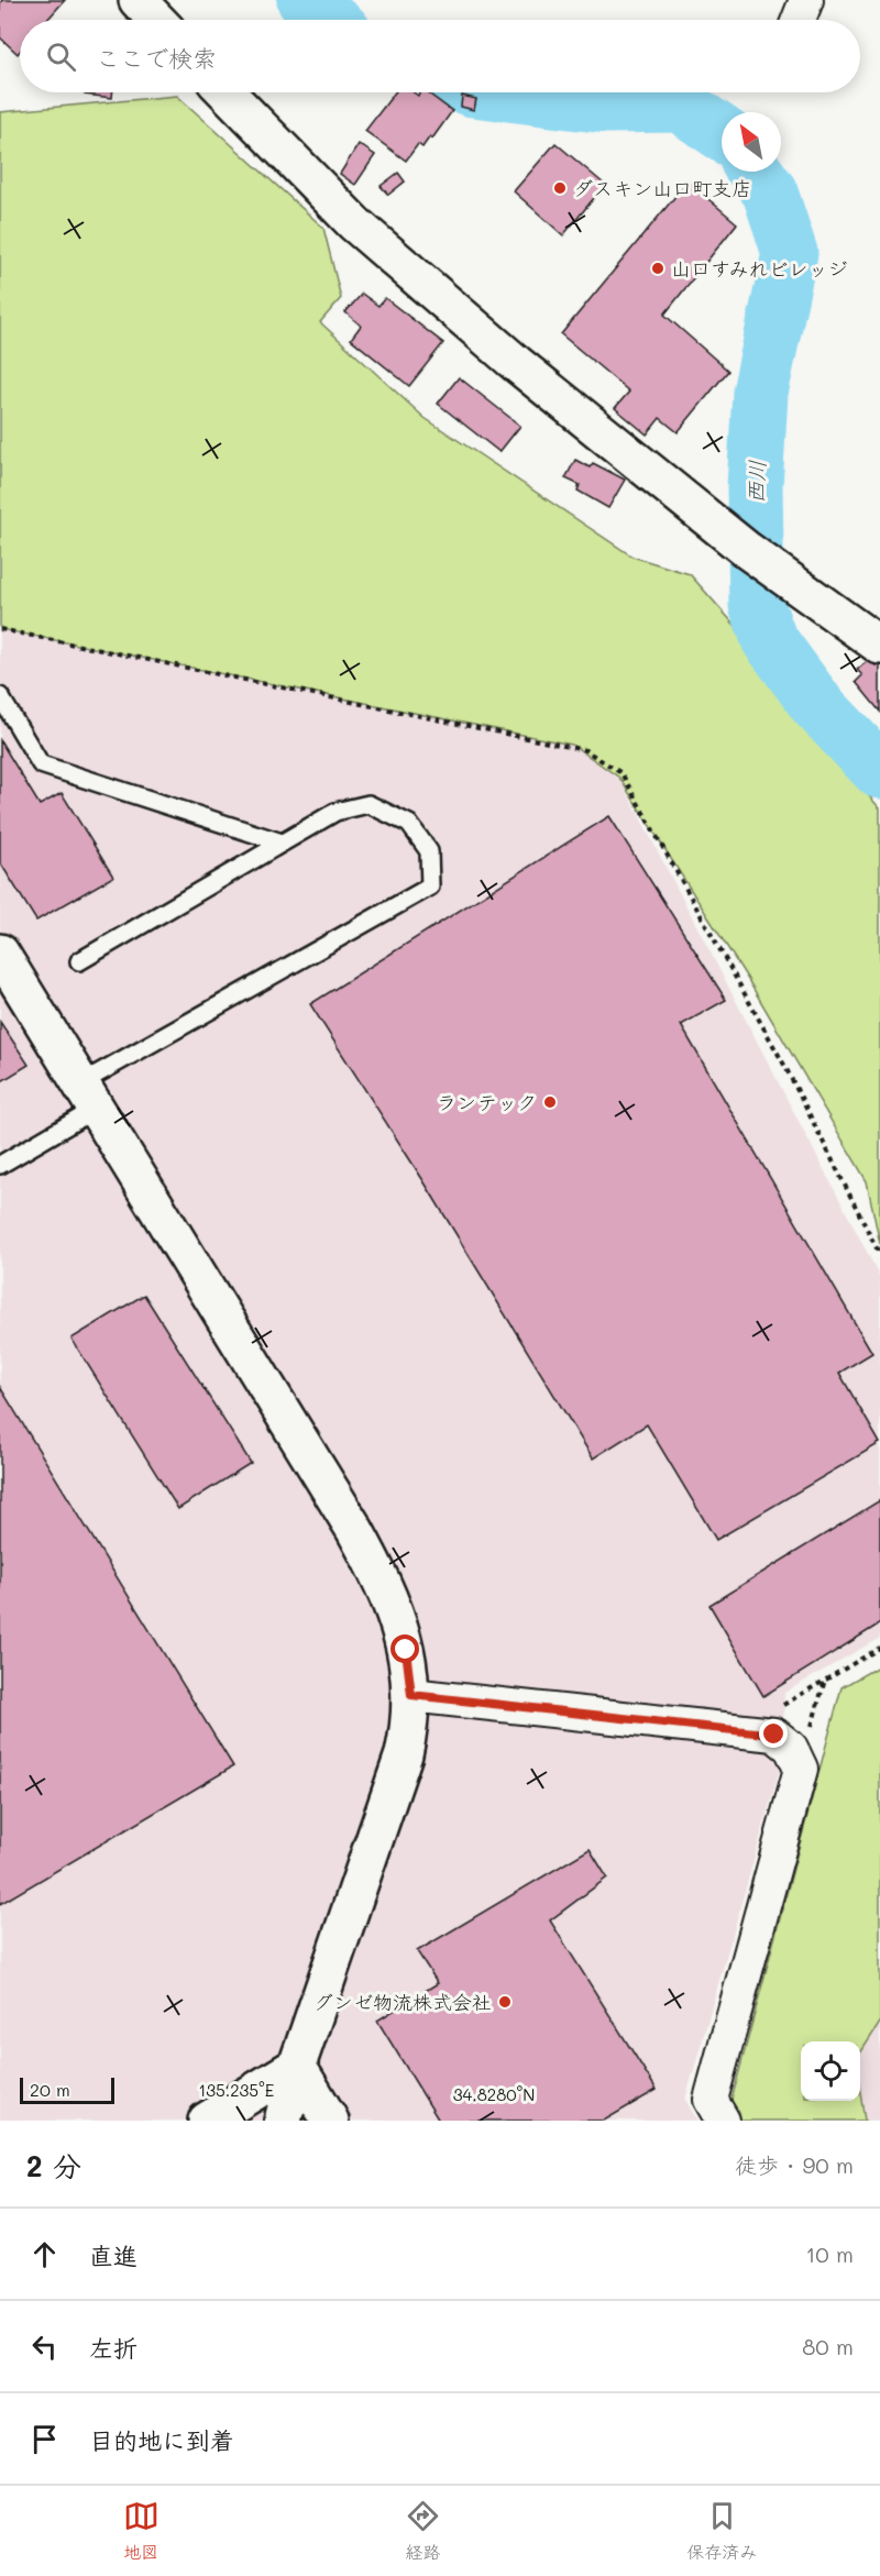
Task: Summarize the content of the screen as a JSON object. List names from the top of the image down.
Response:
{
  "water": ["西川"],
  "places": [
    "ダスキン山口町支店",
    "山口すみれビレッジ",
    "ランテック",
    "グンゼ物流株式会社"
  ],
  "scale_bar": "20 m",
  "north": "top left",
  "page": {
    "search": "ここで検索",
    "scale": "20 m",
    "heading": ["2 分", "徒歩 · 90 m"],
    "list": [
      ["直進", "10 m"],
      ["左折", "80 m"],
      "目的地に到着"
    ],
    "nav": ["地図", "経路", "保存済み"]
  },
  "coordinates": ["135.235°E", "34.8280°N"]
}
